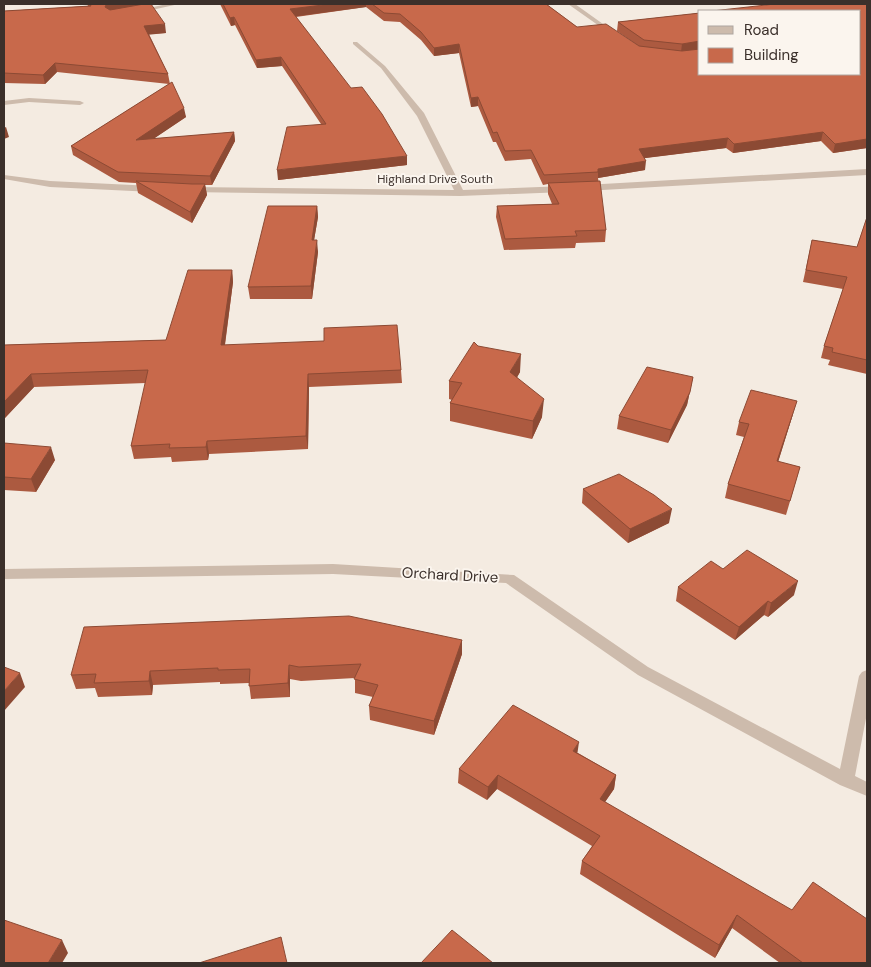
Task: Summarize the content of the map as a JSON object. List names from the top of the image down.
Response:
{
  "streets": {
    "street": ["Highland Drive South", "Orchard Drive"]
  },
  "legend": ["Road", "Building"]
}
